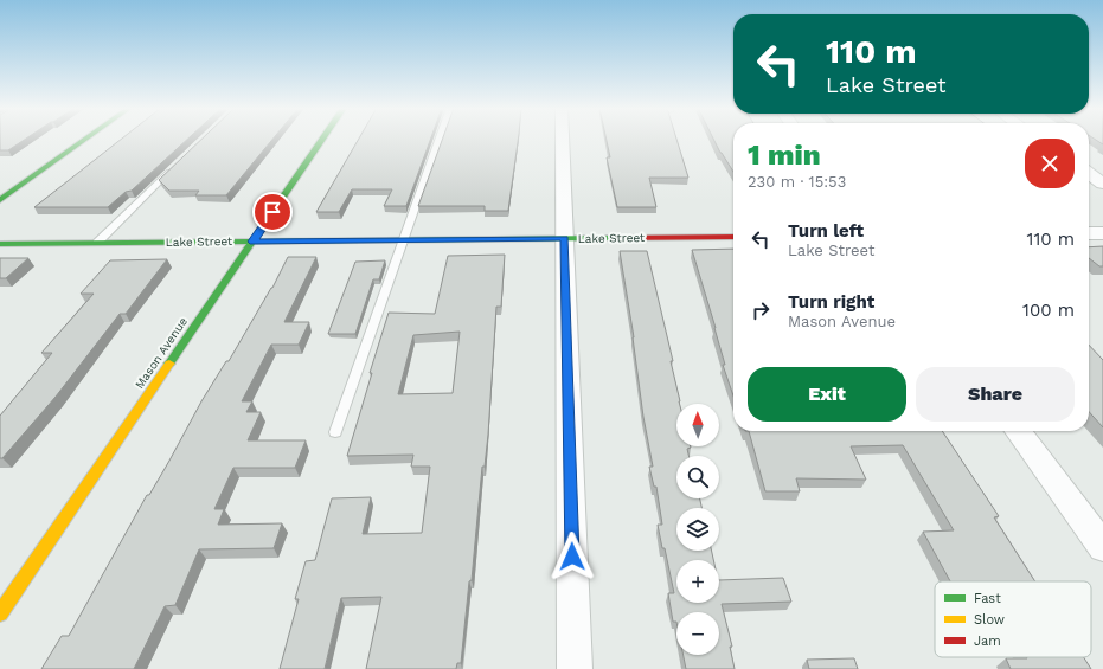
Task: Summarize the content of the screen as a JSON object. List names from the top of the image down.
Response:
{
  "streets": {
    "street": ["Lake Street", "Mason Avenue"]
  },
  "crossings": [
    ["Lake Street", "Mason Avenue"]
  ],
  "legend": ["Fast", "Slow", "Jam"],
  "north": "top",
  "page": {
    "turn": ["110 m", "Lake Street"],
    "heading": ["1 min", "230 m · 15:53"],
    "list": [
      {
        "name": "Turn left",
        "note": "Lake Street",
        "value": "110 m"
      },
      {
        "name": "Turn right",
        "note": "Mason Avenue",
        "value": "100 m"
      }
    ],
    "buttons": ["Exit", "Share"],
    "map_buttons": ["+", "−"]
  }
}
